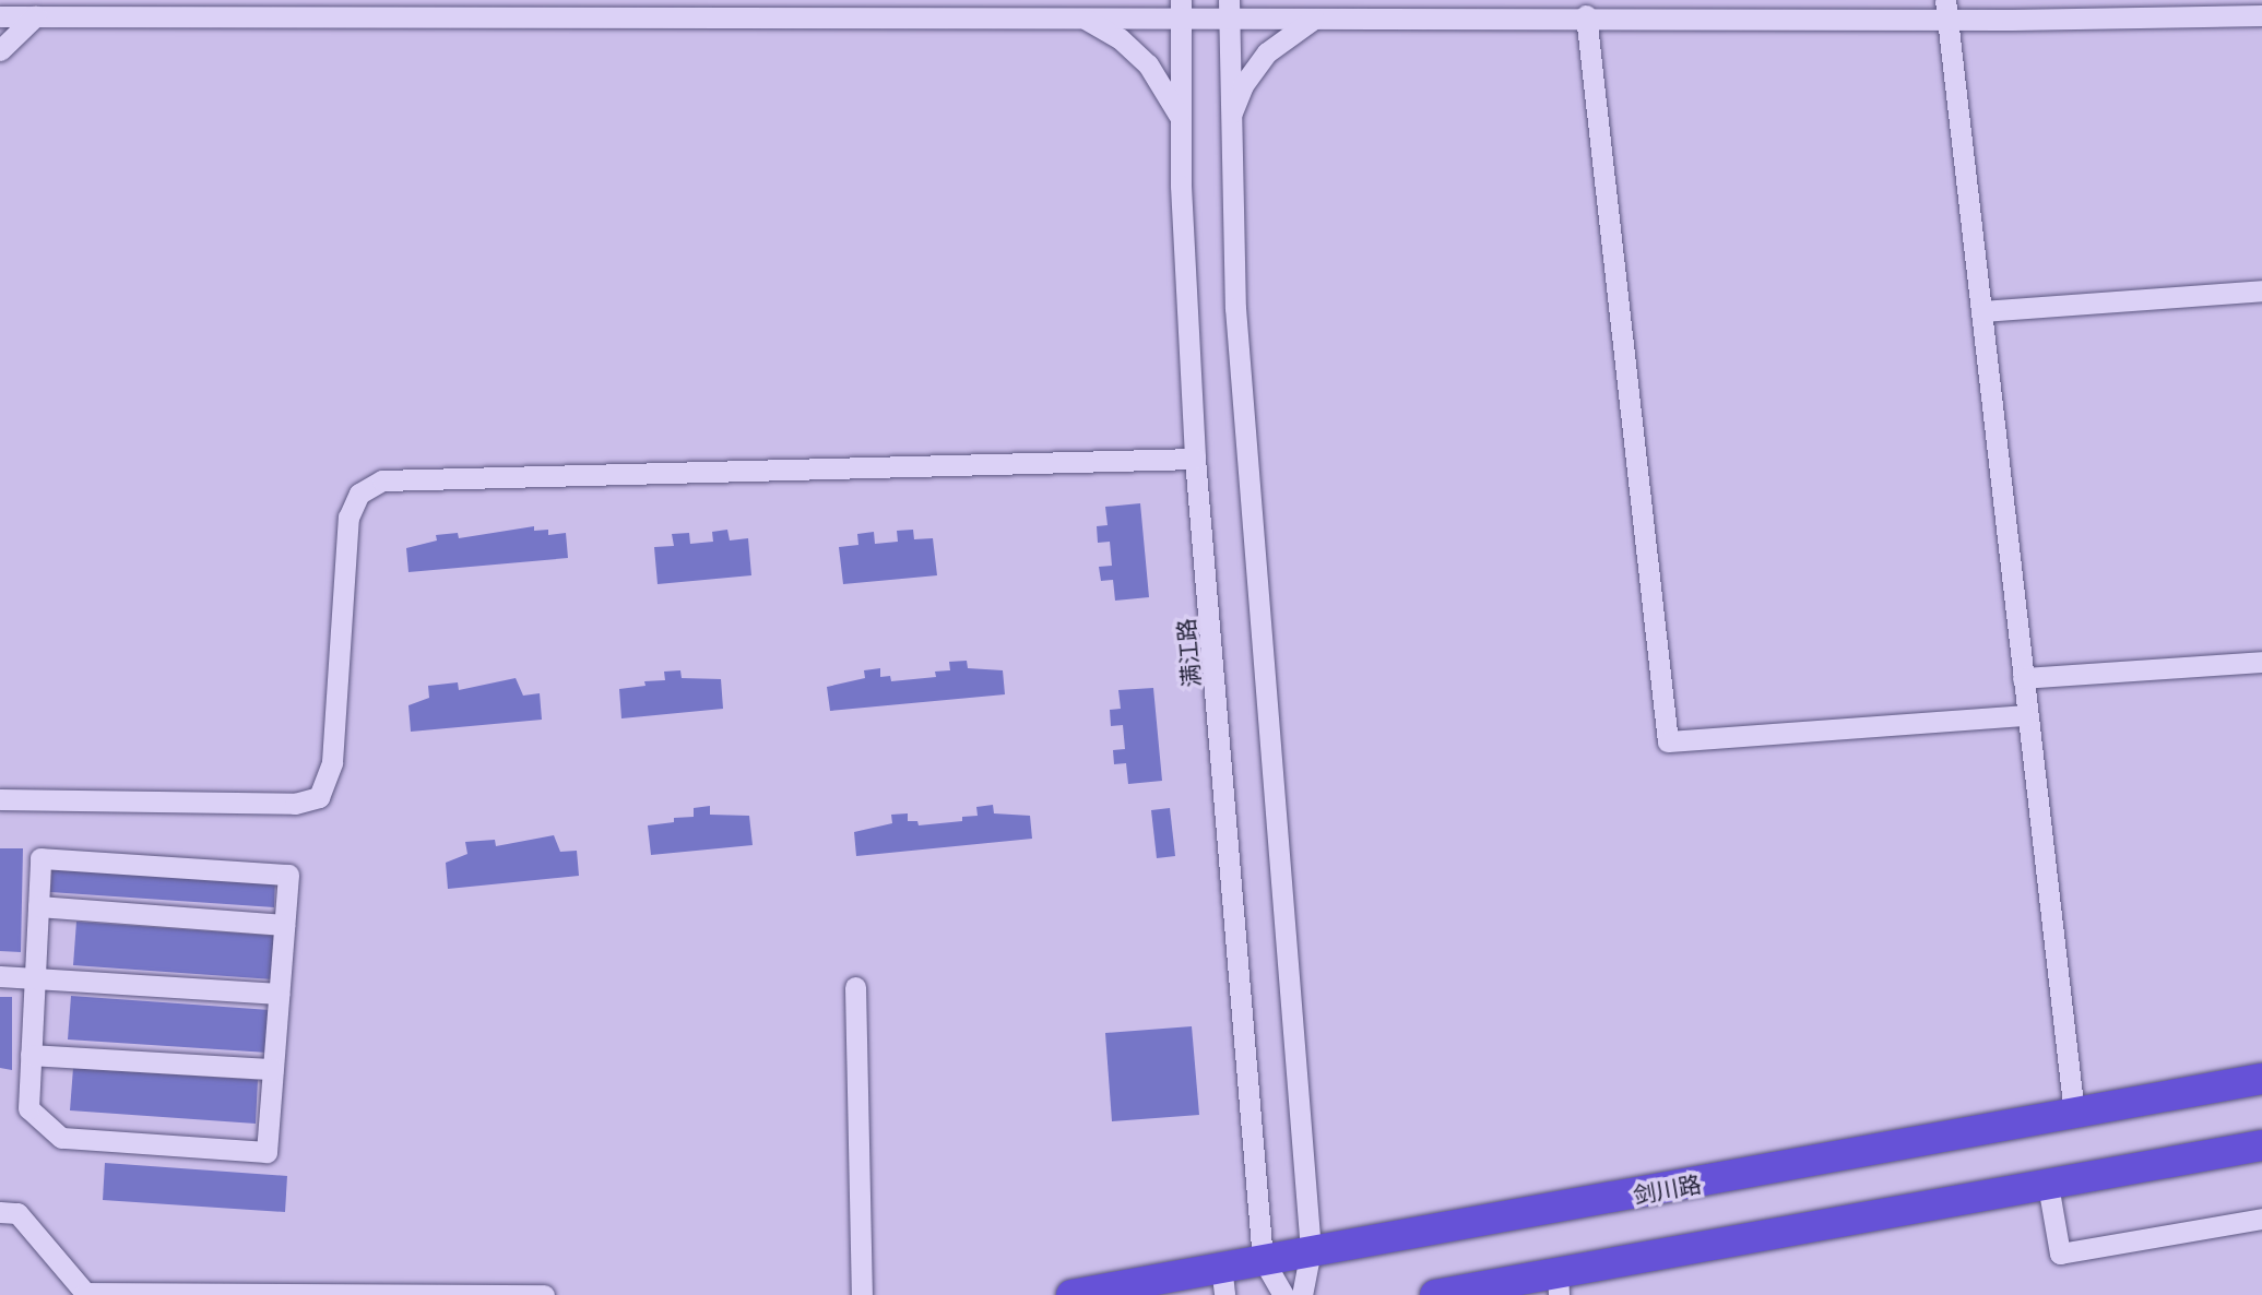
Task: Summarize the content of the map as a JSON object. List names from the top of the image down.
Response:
{
  "streets": {
    "highway": ["剑川路"],
    "street": ["满江路"]
  },
  "crossings": [
    ["满江路", "剑川路"]
  ]
}
